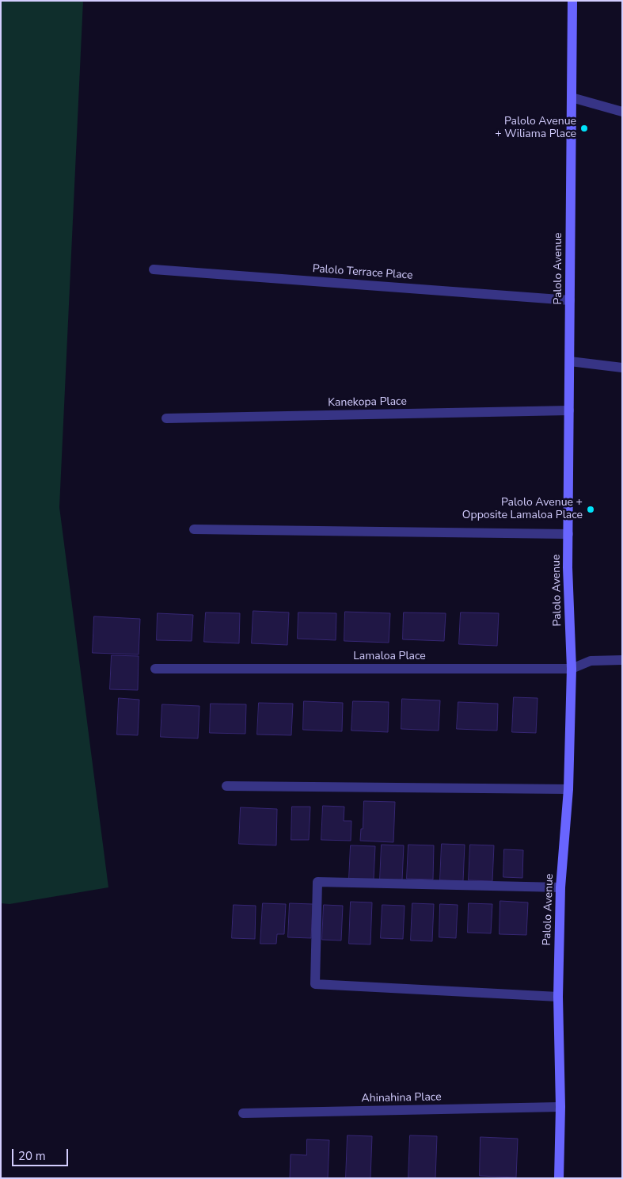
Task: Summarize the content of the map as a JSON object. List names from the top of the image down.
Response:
{
  "streets": {
    "street": [
      "Palolo Avenue",
      "Palolo Terrace Place",
      "Kanekopa Place",
      "Lamaloa Place",
      "Ahinahina Place"
    ]
  },
  "crossings": [
    ["Palolo Avenue", "Palolo Terrace Place"],
    ["Palolo Avenue", "Kanekopa Place"],
    ["Palolo Avenue", "Lamaloa Place"],
    ["Palolo Avenue", "Ahinahina Place"]
  ],
  "places": ["Palolo Avenue + Wiliama Place", "Palolo Avenue + Opposite Lamaloa Place"],
  "scale_bar": "20 m"
}
